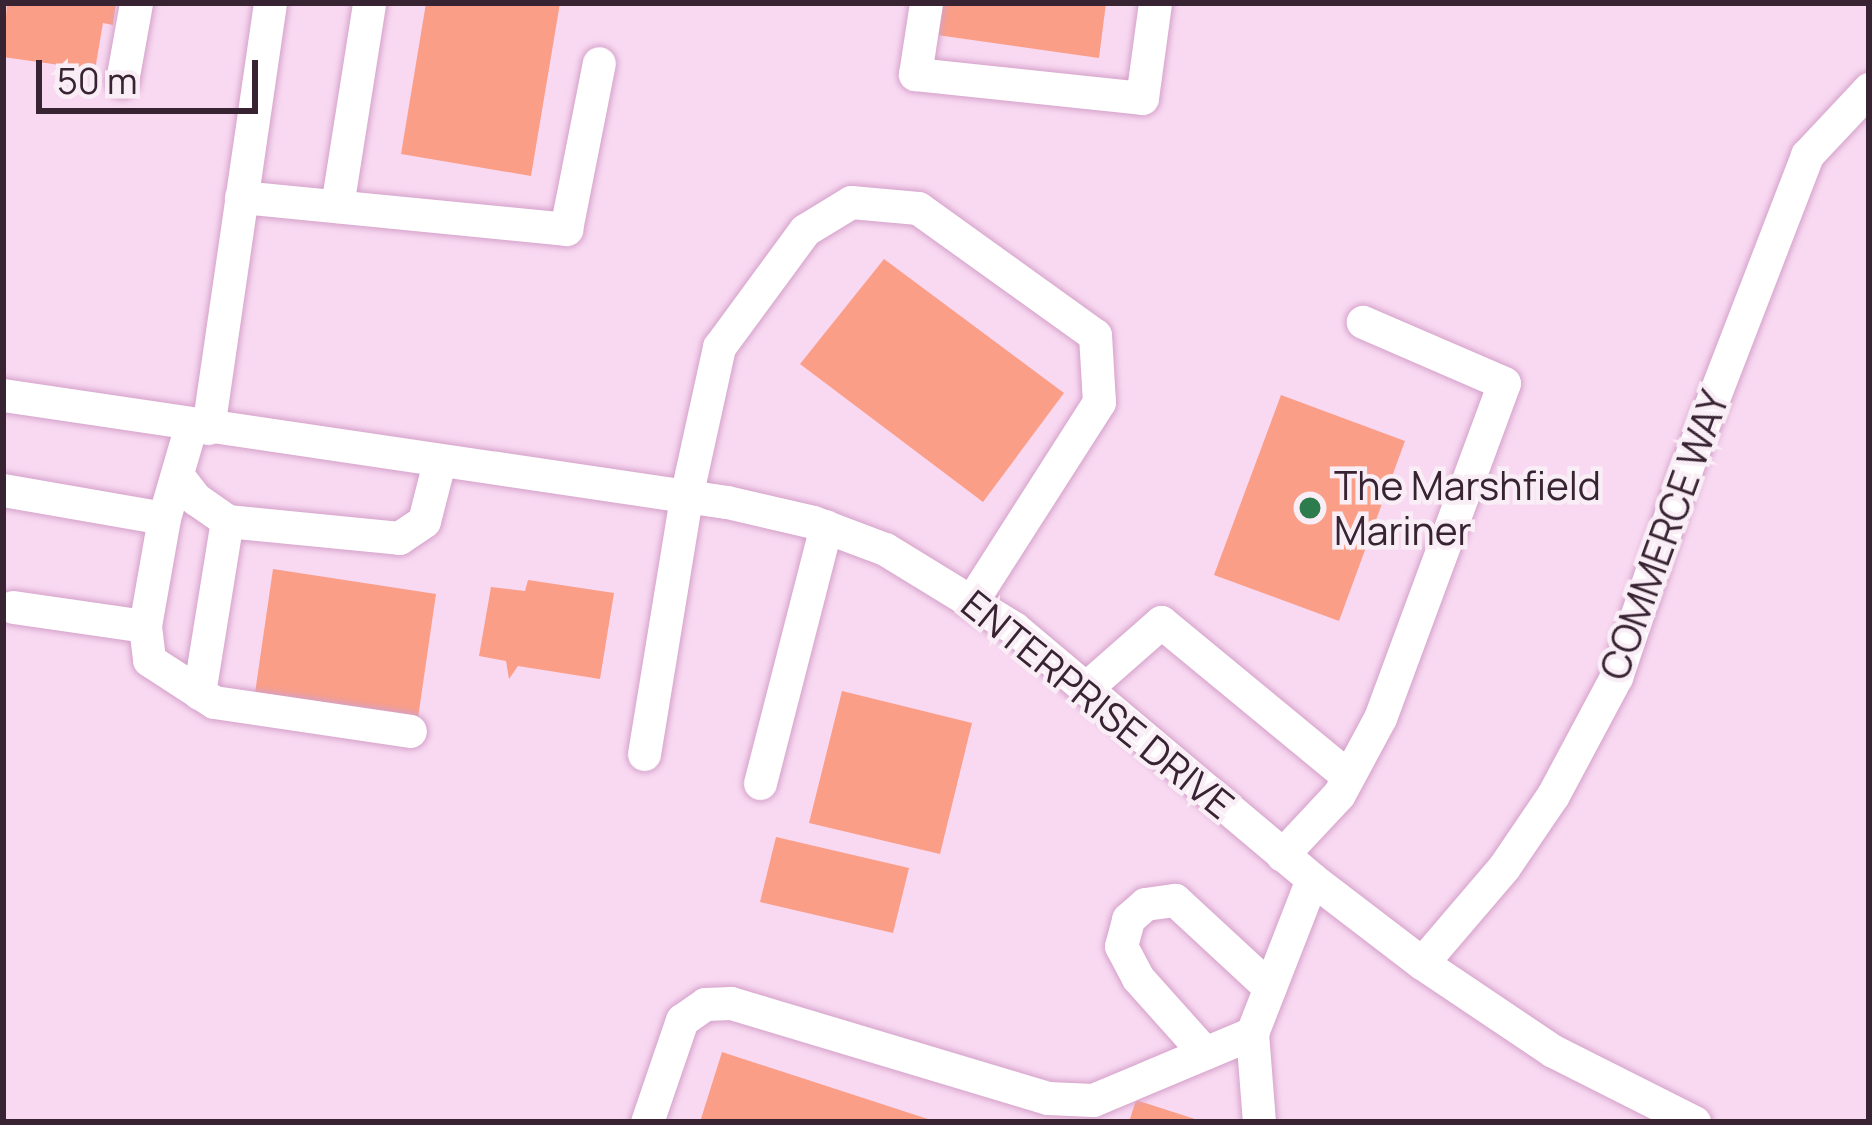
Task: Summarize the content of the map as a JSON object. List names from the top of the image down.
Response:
{
  "streets": {
    "street": ["COMMERCE WAY", "ENTERPRISE DRIVE"]
  },
  "crossings": [
    ["COMMERCE WAY", "ENTERPRISE DRIVE"]
  ],
  "places": ["The Marshfield Mariner"],
  "scale_bar": "50 m"
}
